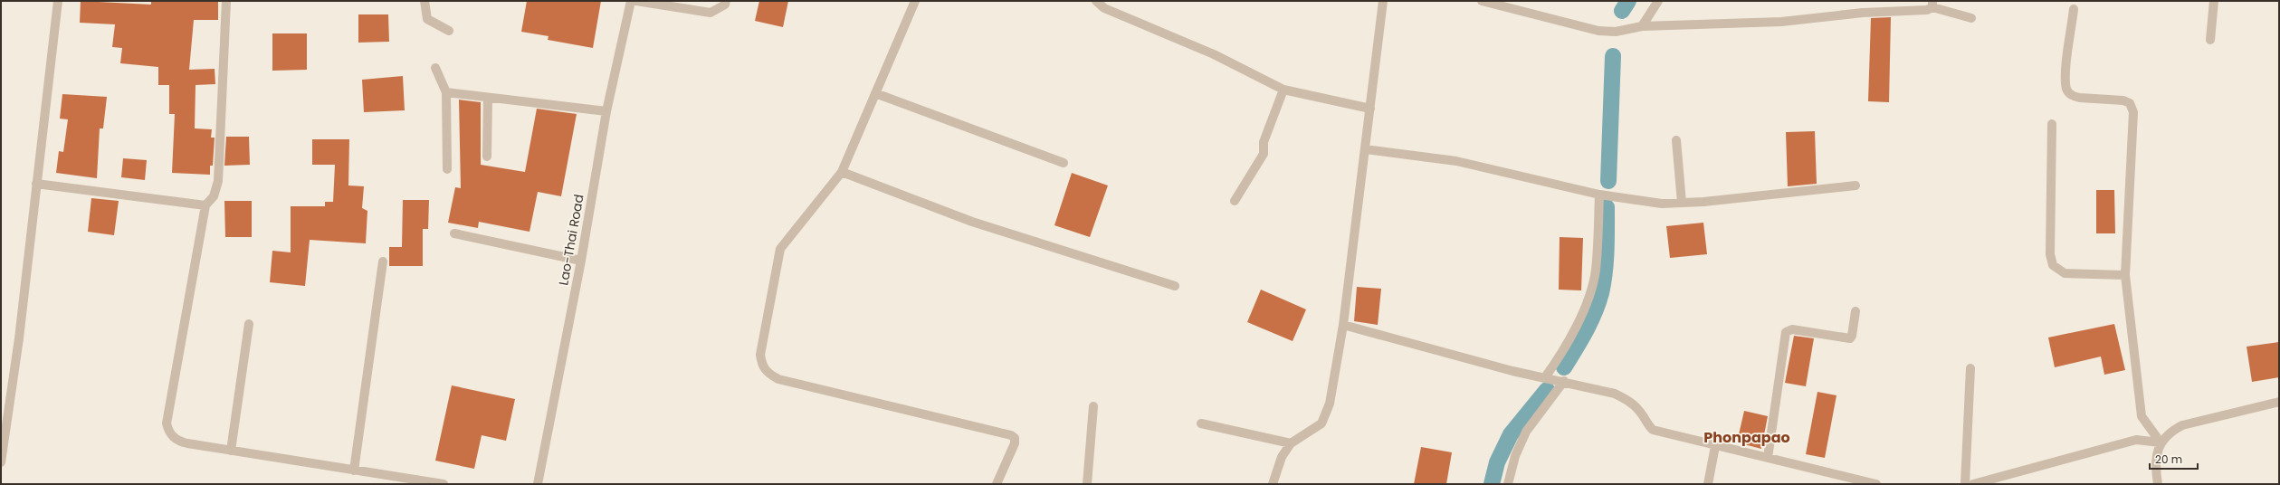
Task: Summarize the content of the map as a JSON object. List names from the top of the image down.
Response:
{
  "streets": {
    "street": ["Lao-Thai Road"]
  },
  "districts": ["Phonpapao"],
  "scale_bar": "20 m"
}
